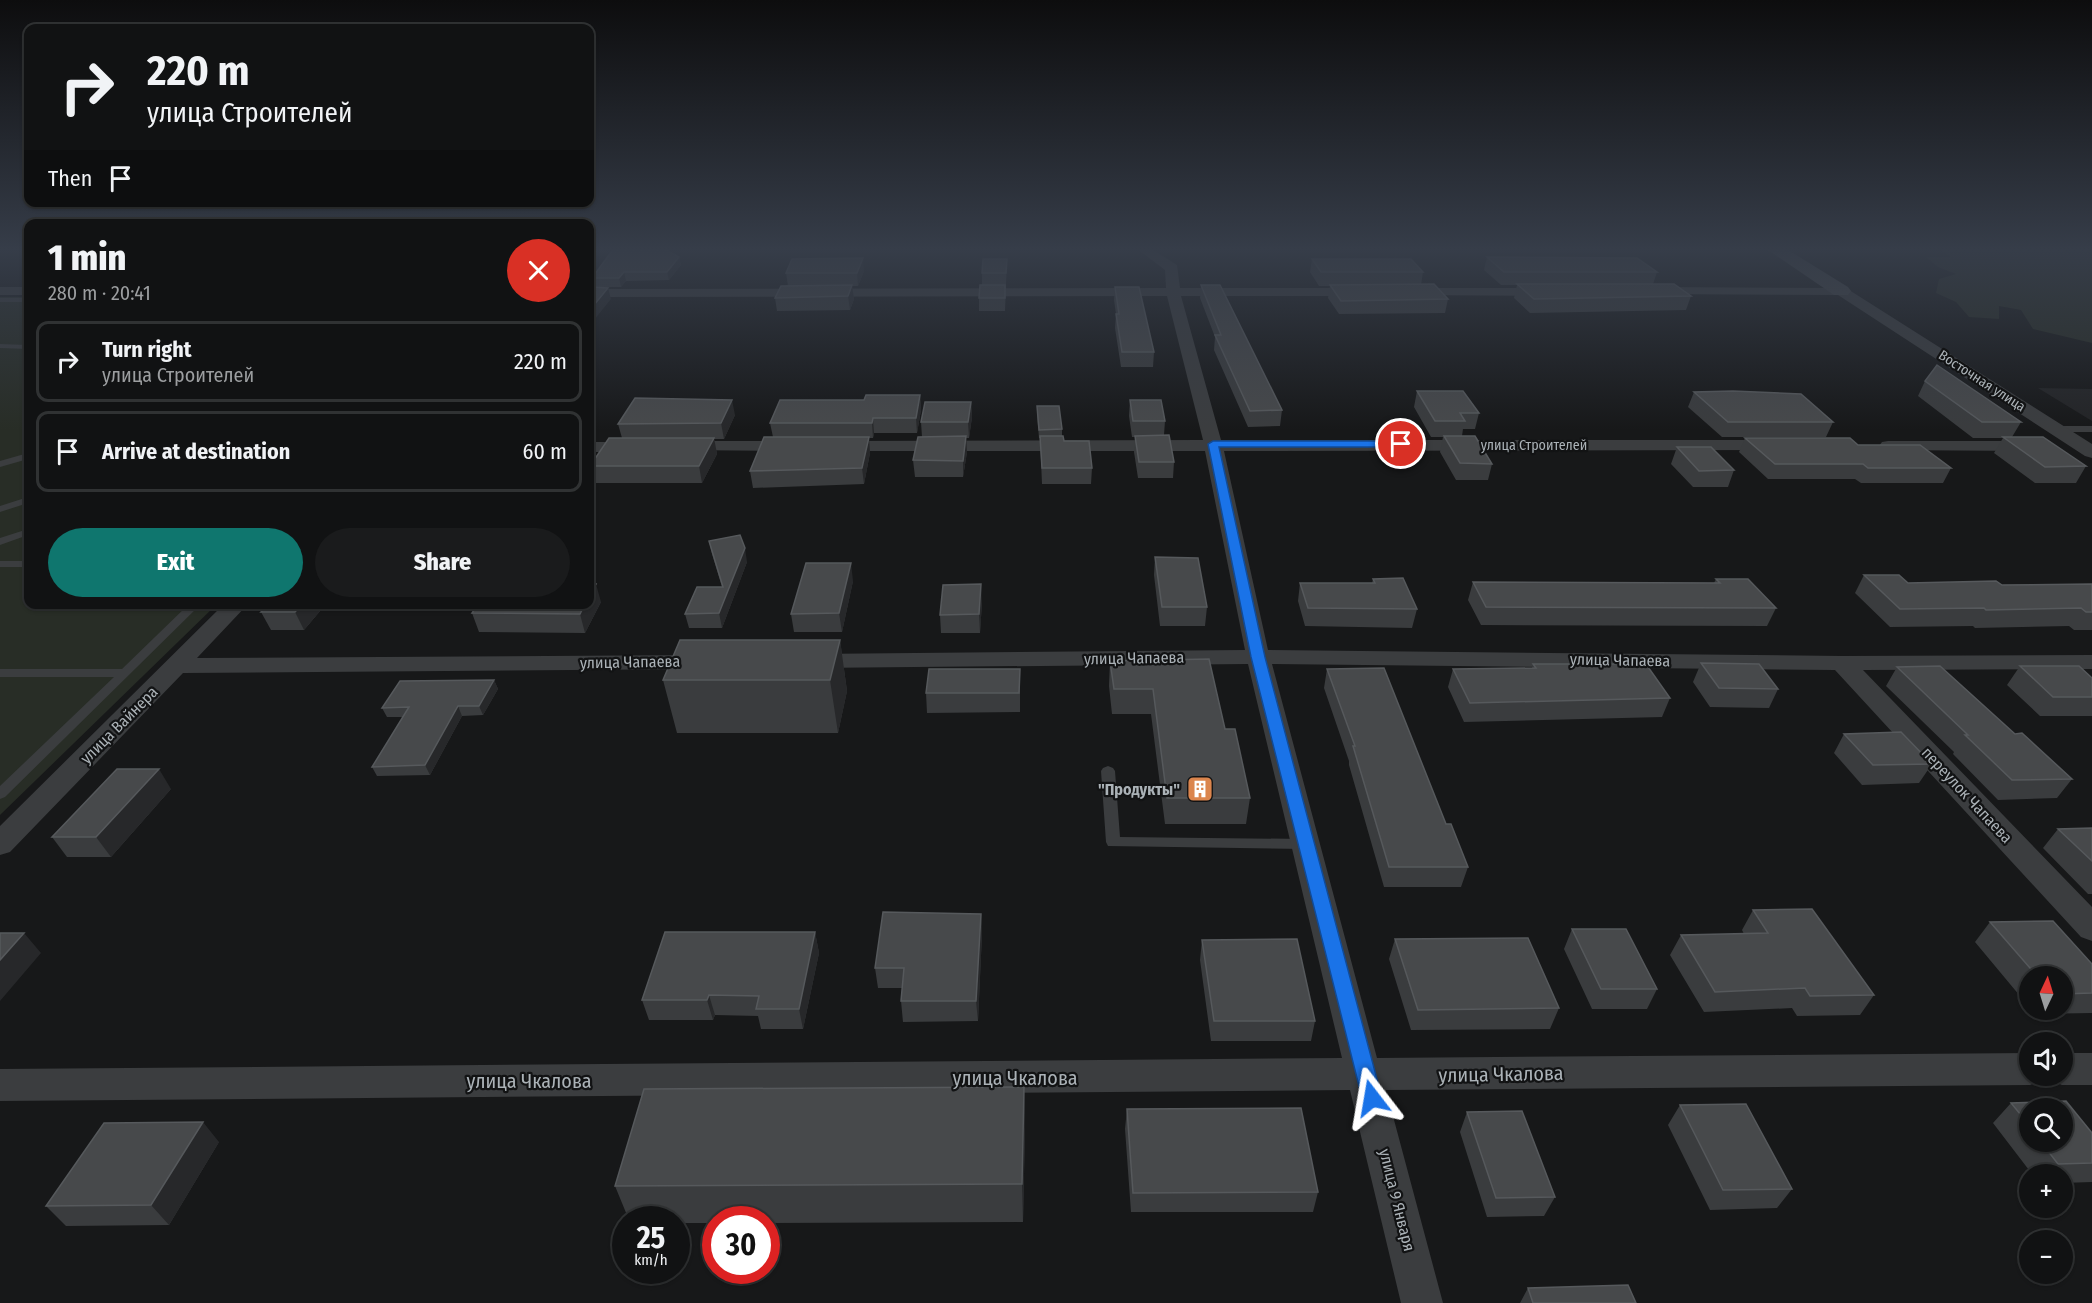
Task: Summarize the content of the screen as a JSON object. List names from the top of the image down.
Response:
{
  "streets": {
    "street": [
      "Восточная улица",
      "улица Строителей",
      "улица Чапаева",
      "улица Вайнера",
      "переулок Чапаева",
      "улица Чкалова",
      "улица 9 Января"
    ]
  },
  "crossings": [
    ["улица Строителей", "улица 9 Января"],
    ["улица Чапаева", "улица Вайнера"],
    ["улица Чапаева", "переулок Чапаева"],
    ["улица Чапаева", "улица 9 Января"],
    ["улица Чкалова", "улица 9 Января"]
  ],
  "places": {
    "building": ["\"Продукты\""]
  },
  "north": "top",
  "page": {
    "turn": ["220 m", "улица Строителей"],
    "then": "Then",
    "heading": ["1 min", "280 m · 20:41"],
    "list": [
      {
        "name": "Turn right",
        "note": "улица Строителей",
        "value": "220 m"
      },
      {
        "name": "Arrive at destination",
        "value": "60 m"
      }
    ],
    "buttons": ["Exit", "Share"],
    "map_buttons": ["+", "−"],
    "speed": "25 km/h",
    "limit": "30"
  }
}
